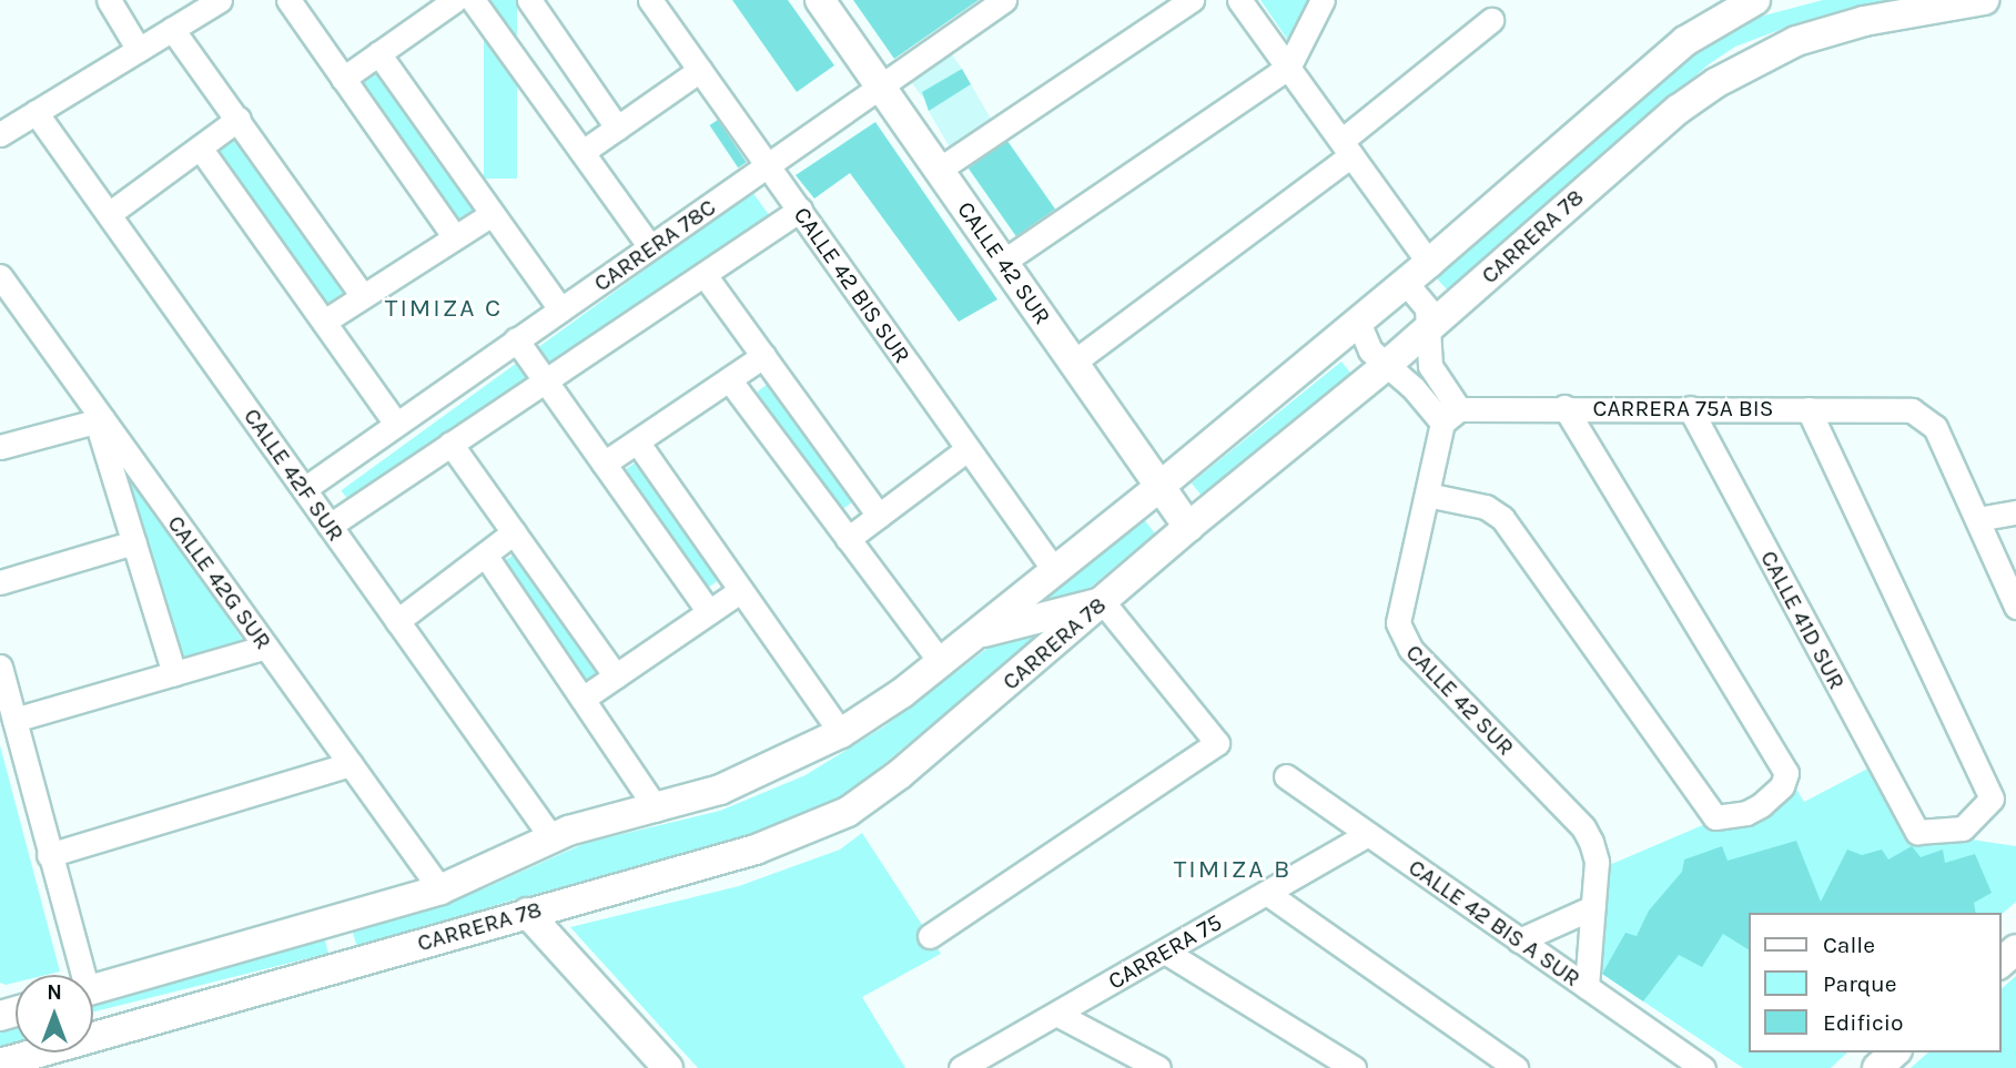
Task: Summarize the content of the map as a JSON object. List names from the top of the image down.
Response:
{
  "streets": {
    "street": [
      "CARRERA 78",
      "CARRERA 78C",
      "CALLE 42 SUR",
      "CALLE 42 BIS SUR",
      "CARRERA 75A BIS",
      "CALLE 42F SUR",
      "CALLE 42G SUR",
      "CALLE 41D SUR",
      "CALLE 42 BIS A SUR",
      "CARRERA 75"
    ]
  },
  "crossings": [
    ["CARRERA 78", "CALLE 42 SUR"],
    ["CARRERA 78", "CALLE 42 BIS SUR"],
    ["CARRERA 78", "CALLE 42F SUR"],
    ["CARRERA 78", "CALLE 42G SUR"],
    ["CARRERA 78C", "CALLE 42 SUR"],
    ["CARRERA 78C", "CALLE 42 BIS SUR"],
    ["CARRERA 78C", "CALLE 42F SUR"],
    ["CALLE 42 SUR", "CARRERA 75A BIS"],
    ["CALLE 42 SUR", "CALLE 42 BIS A SUR"],
    ["CARRERA 75A BIS", "CALLE 41D SUR"],
    ["CALLE 42 BIS A SUR", "CARRERA 75"]
  ],
  "districts": ["TIMIZA C", "TIMIZA B"],
  "legend": ["Calle", "Parque", "Edificio"],
  "north": "top"
}
